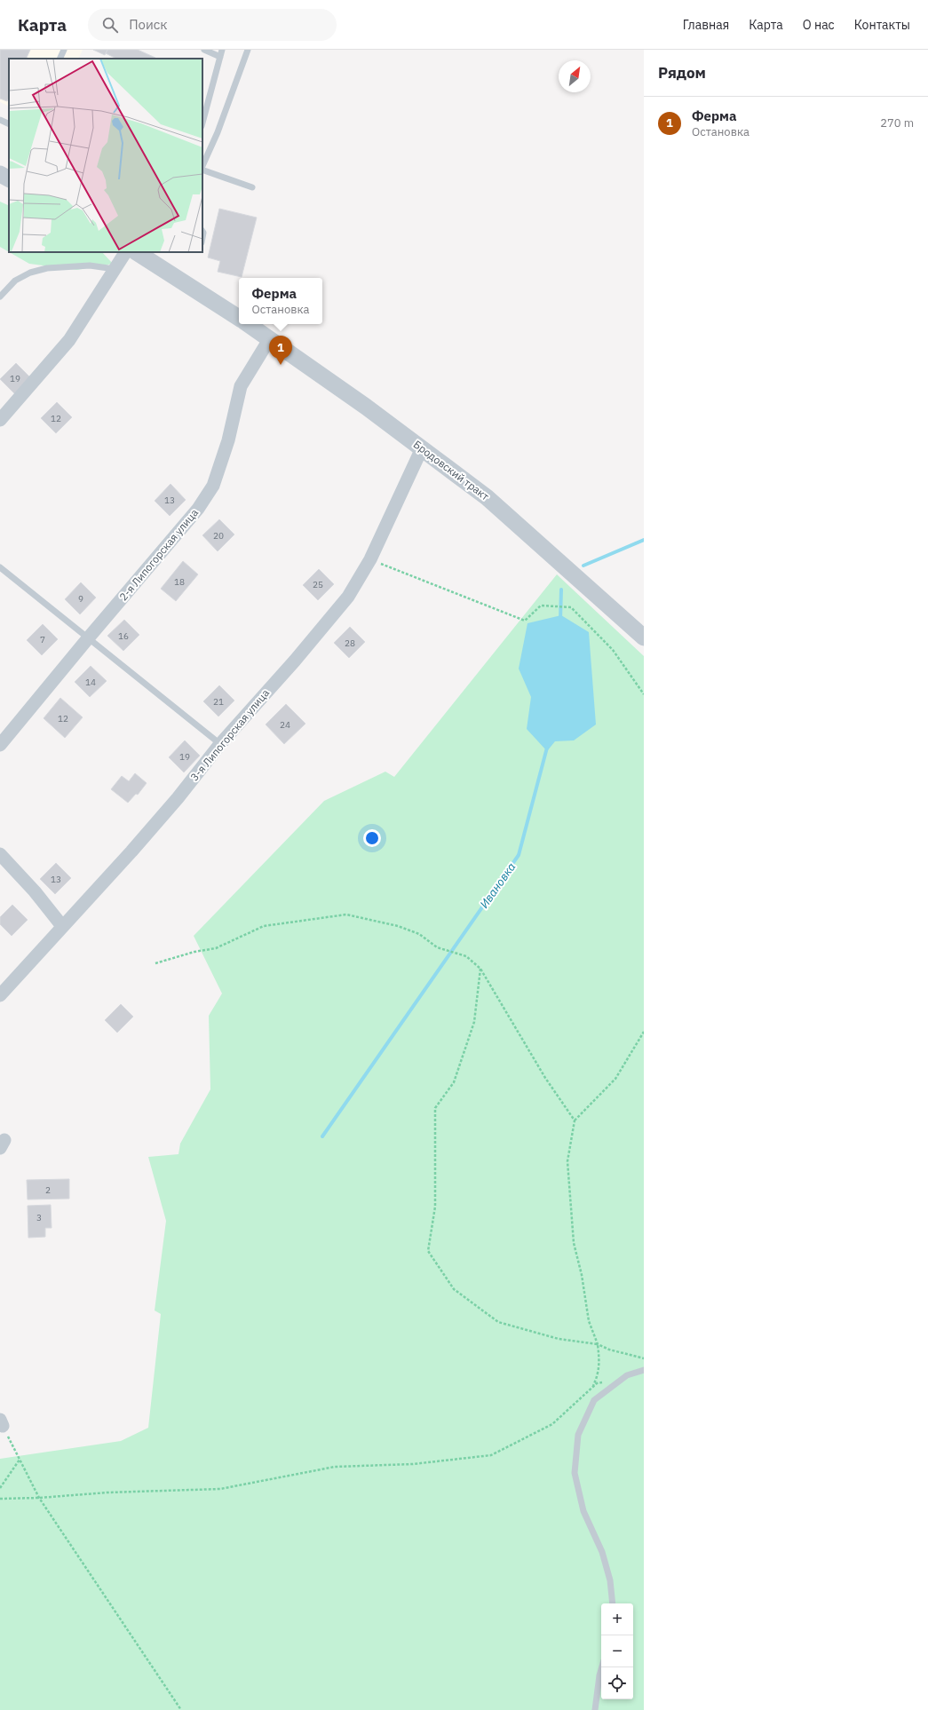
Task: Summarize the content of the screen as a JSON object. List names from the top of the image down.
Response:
{
  "streets": {
    "street": ["Бродовский тракт", "2-я Липогорская улица", "3-я Липогорская улица"]
  },
  "crossings": [
    ["Бродовский тракт", "2-я Липогорская улица"],
    ["Бродовский тракт", "3-я Липогорская улица"]
  ],
  "water": ["Ивановка"],
  "house_numbers": [
    "19",
    "12",
    "13",
    "20",
    "18",
    "25",
    "9",
    "16",
    "7",
    "28",
    "14",
    "21",
    "12",
    "24",
    "19",
    "13",
    "2",
    "3"
  ],
  "north": "top right",
  "page": {
    "header": "Карта",
    "search": "Поиск",
    "nav": [
      "Главная",
      "Карта",
      "О нас",
      "Контакты"
    ],
    "heading": "Рядом",
    "list": [
      {
        "mark": "1",
        "name": "Ферма",
        "note": "Остановка",
        "value": "270 m"
      }
    ],
    "popup": ["Ферма", "Остановка"],
    "pins": "1",
    "map_buttons": ["+", "−"]
  }
}
